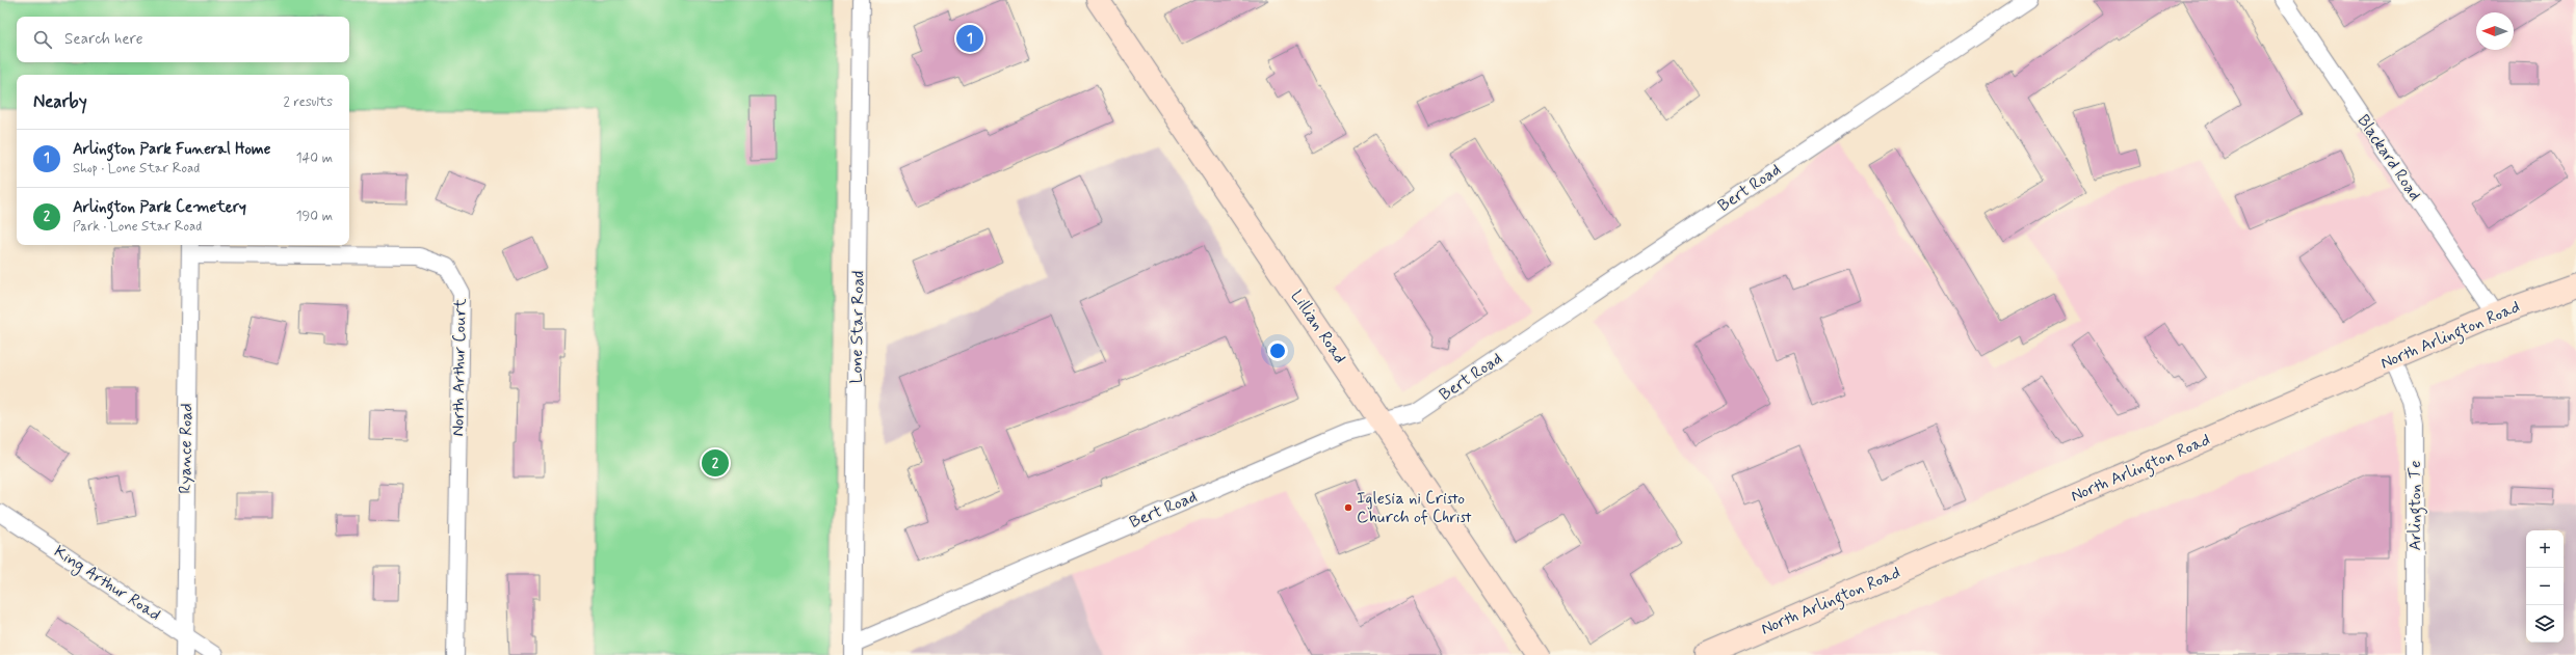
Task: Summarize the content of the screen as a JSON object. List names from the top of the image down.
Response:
{
  "streets": {
    "main road": ["Lillian Road", "North Arlington Road"],
    "street": [
      "Blackard Road",
      "Bert Road",
      "Lone Star Road",
      "North Arthur Court",
      "Ryance Road",
      "Arlington Te",
      "King Arthur Road"
    ]
  },
  "crossings": [
    ["Blackard Road", "North Arlington Road"],
    ["Bert Road", "Lone Star Road"],
    ["Bert Road", "Lillian Road"],
    ["North Arlington Road", "Arlington Te"],
    ["North Arthur Court", "Ryance Road"],
    ["Ryance Road", "King Arthur Road"]
  ],
  "places": ["Iglesia ni Cristo Church of Christ"],
  "north": "left",
  "page": {
    "search": "Search here",
    "pins": ["1", "2"],
    "heading": ["Nearby", "2 results"],
    "list": [
      {
        "mark": "1",
        "name": "Arlington Park Funeral Home",
        "note": "Shop · Lone Star Road",
        "value": "140 m"
      },
      {
        "mark": "2",
        "name": "Arlington Park Cemetery",
        "note": "Park · Lone Star Road",
        "value": "190 m"
      }
    ],
    "map_buttons": ["+", "−"]
  }
}
